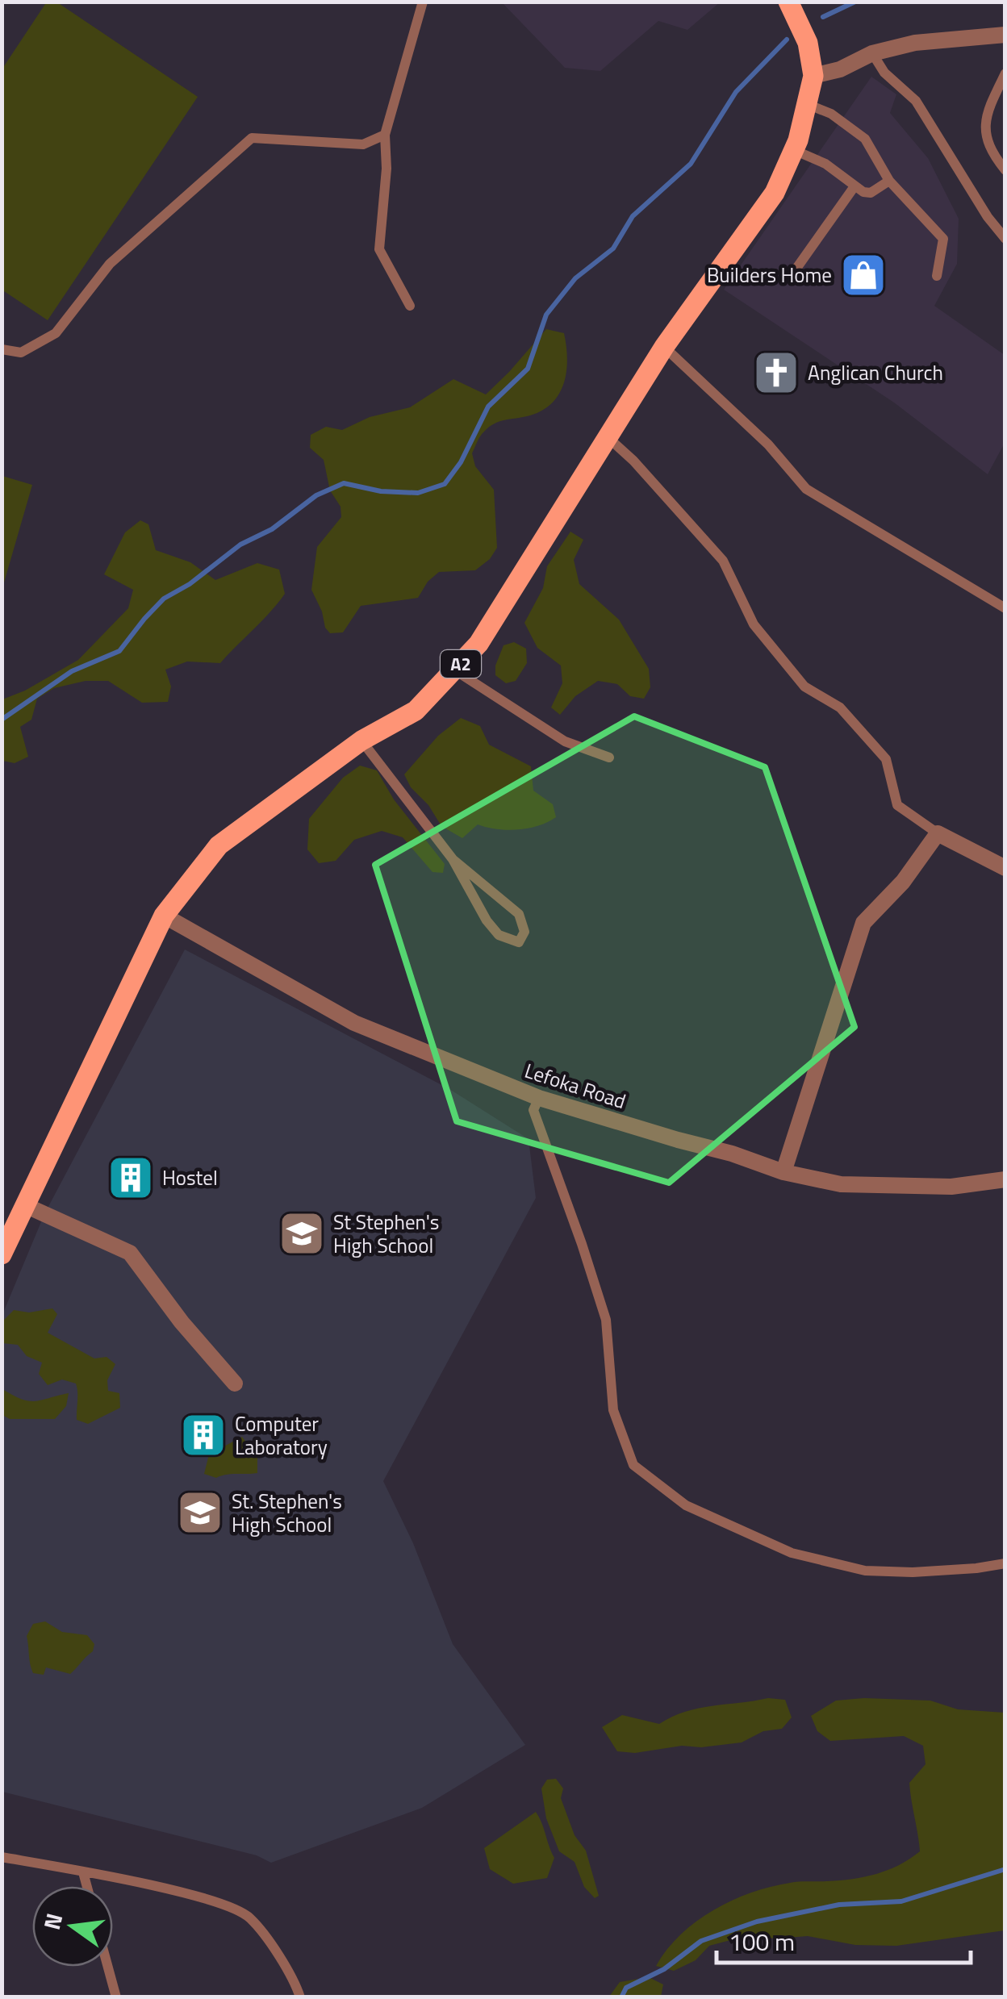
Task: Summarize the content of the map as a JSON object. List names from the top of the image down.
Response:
{
  "streets": {
    "main road": ["A2"],
    "street": ["Lefoka Road"]
  },
  "crossings": [
    ["A2", "Lefoka Road"]
  ],
  "places": {
    "shop": ["Builders Home"],
    "church": ["Anglican Church"],
    "building": ["Hostel", "Computer Laboratory"],
    "school or university": ["St Stephen's High School", "St. Stephen's High School"]
  },
  "scale_bar": "100 m",
  "north": "left"
}
